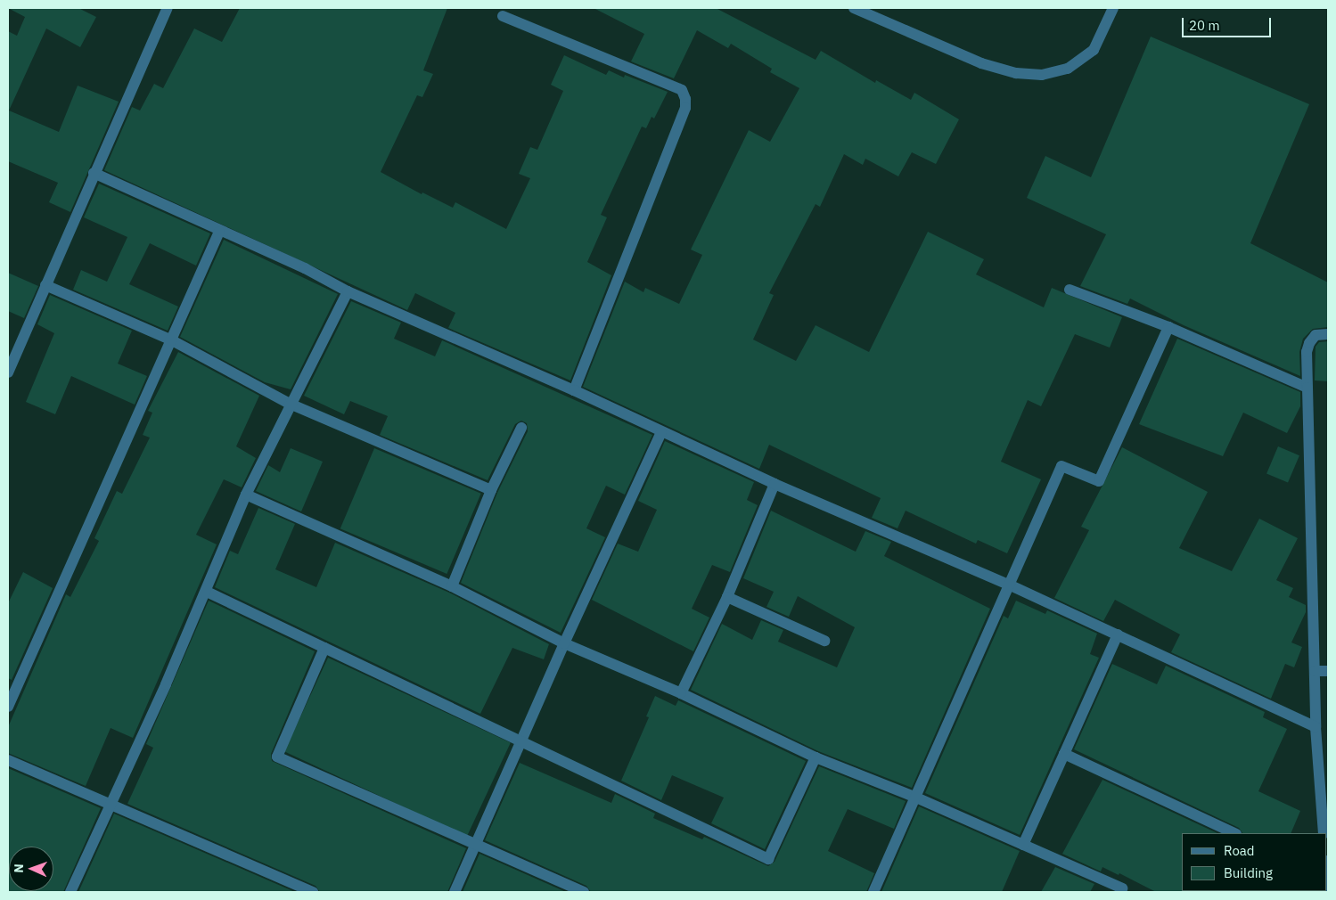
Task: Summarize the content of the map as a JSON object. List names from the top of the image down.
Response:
{
  "legend": ["Road", "Building"],
  "scale_bar": "20 m",
  "north": "left"
}
